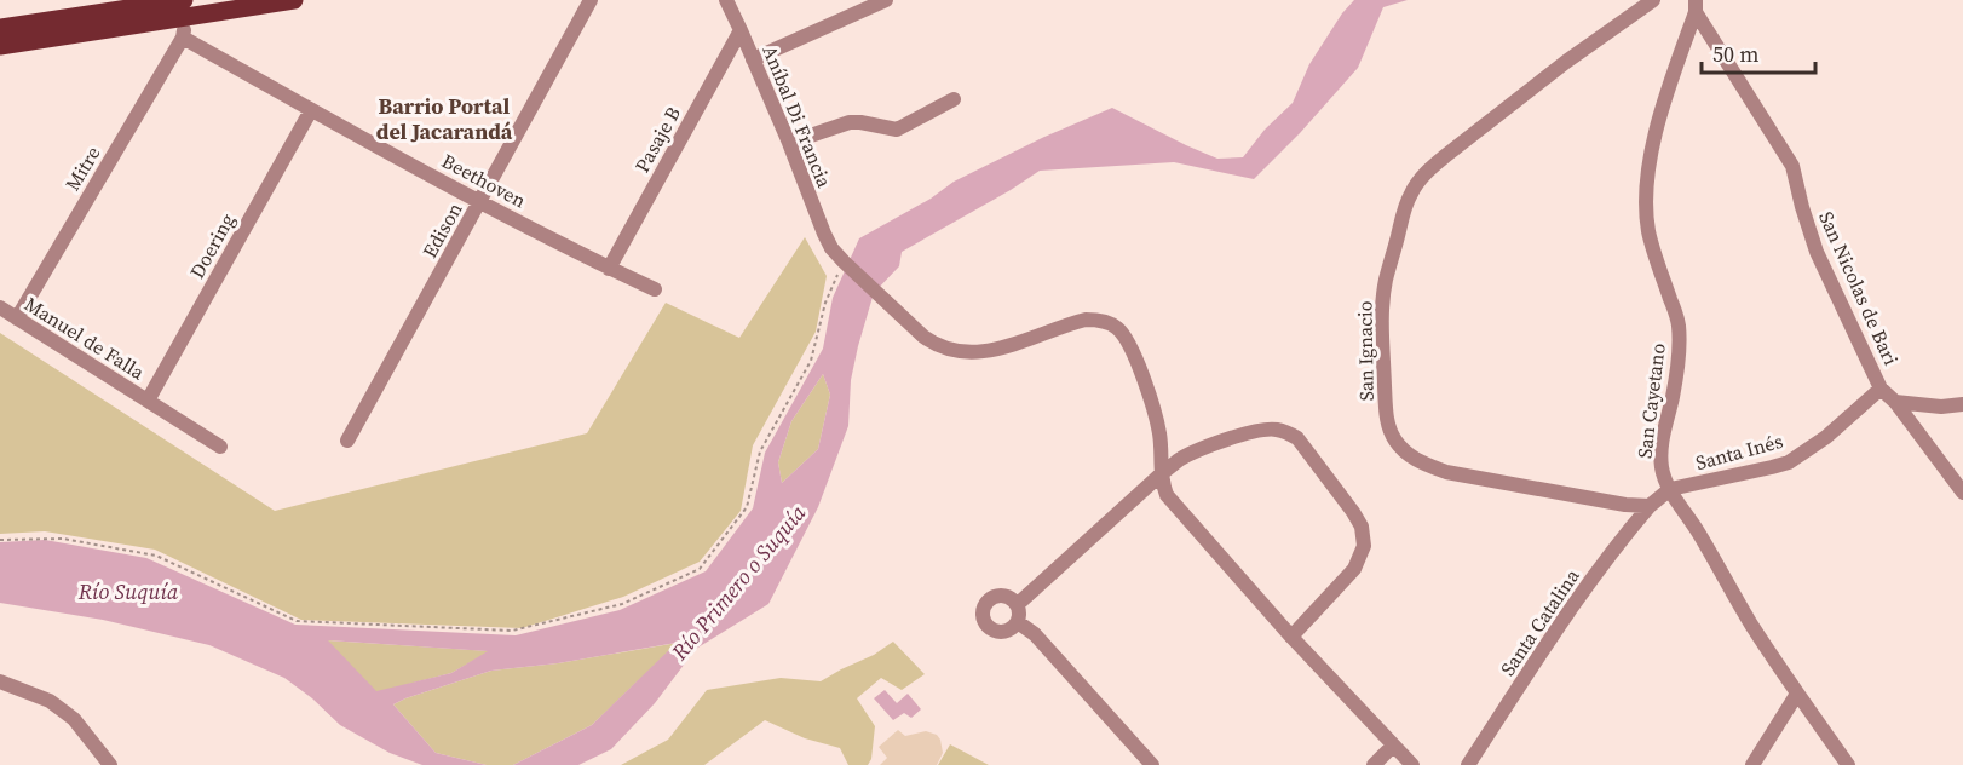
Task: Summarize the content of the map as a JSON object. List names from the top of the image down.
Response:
{
  "streets": {
    "street": [
      "Aníbal Di Francia",
      "Pasaje B",
      "Mitre",
      "Beethoven",
      "Edison",
      "Doering",
      "San Nicolas de Bari",
      "Manuel de Falla",
      "San Ignacio",
      "San Cayetano",
      "Santa Inés",
      "Santa Catalina"
    ]
  },
  "crossings": [
    ["Aníbal Di Francia", "Pasaje B"],
    ["Pasaje B", "Beethoven"],
    ["Mitre", "Beethoven"],
    ["Mitre", "Manuel de Falla"],
    ["Beethoven", "Edison"],
    ["Beethoven", "Doering"],
    ["Doering", "Manuel de Falla"],
    ["San Nicolas de Bari", "San Cayetano"],
    ["San Nicolas de Bari", "Santa Inés"],
    ["San Ignacio", "Santa Catalina"],
    ["San Cayetano", "Santa Inés"]
  ],
  "districts": ["Barrio Portal del Jacarandá"],
  "water": ["Río Primero o Suquía", "Río Suquía"],
  "scale_bar": "50 m"
}
